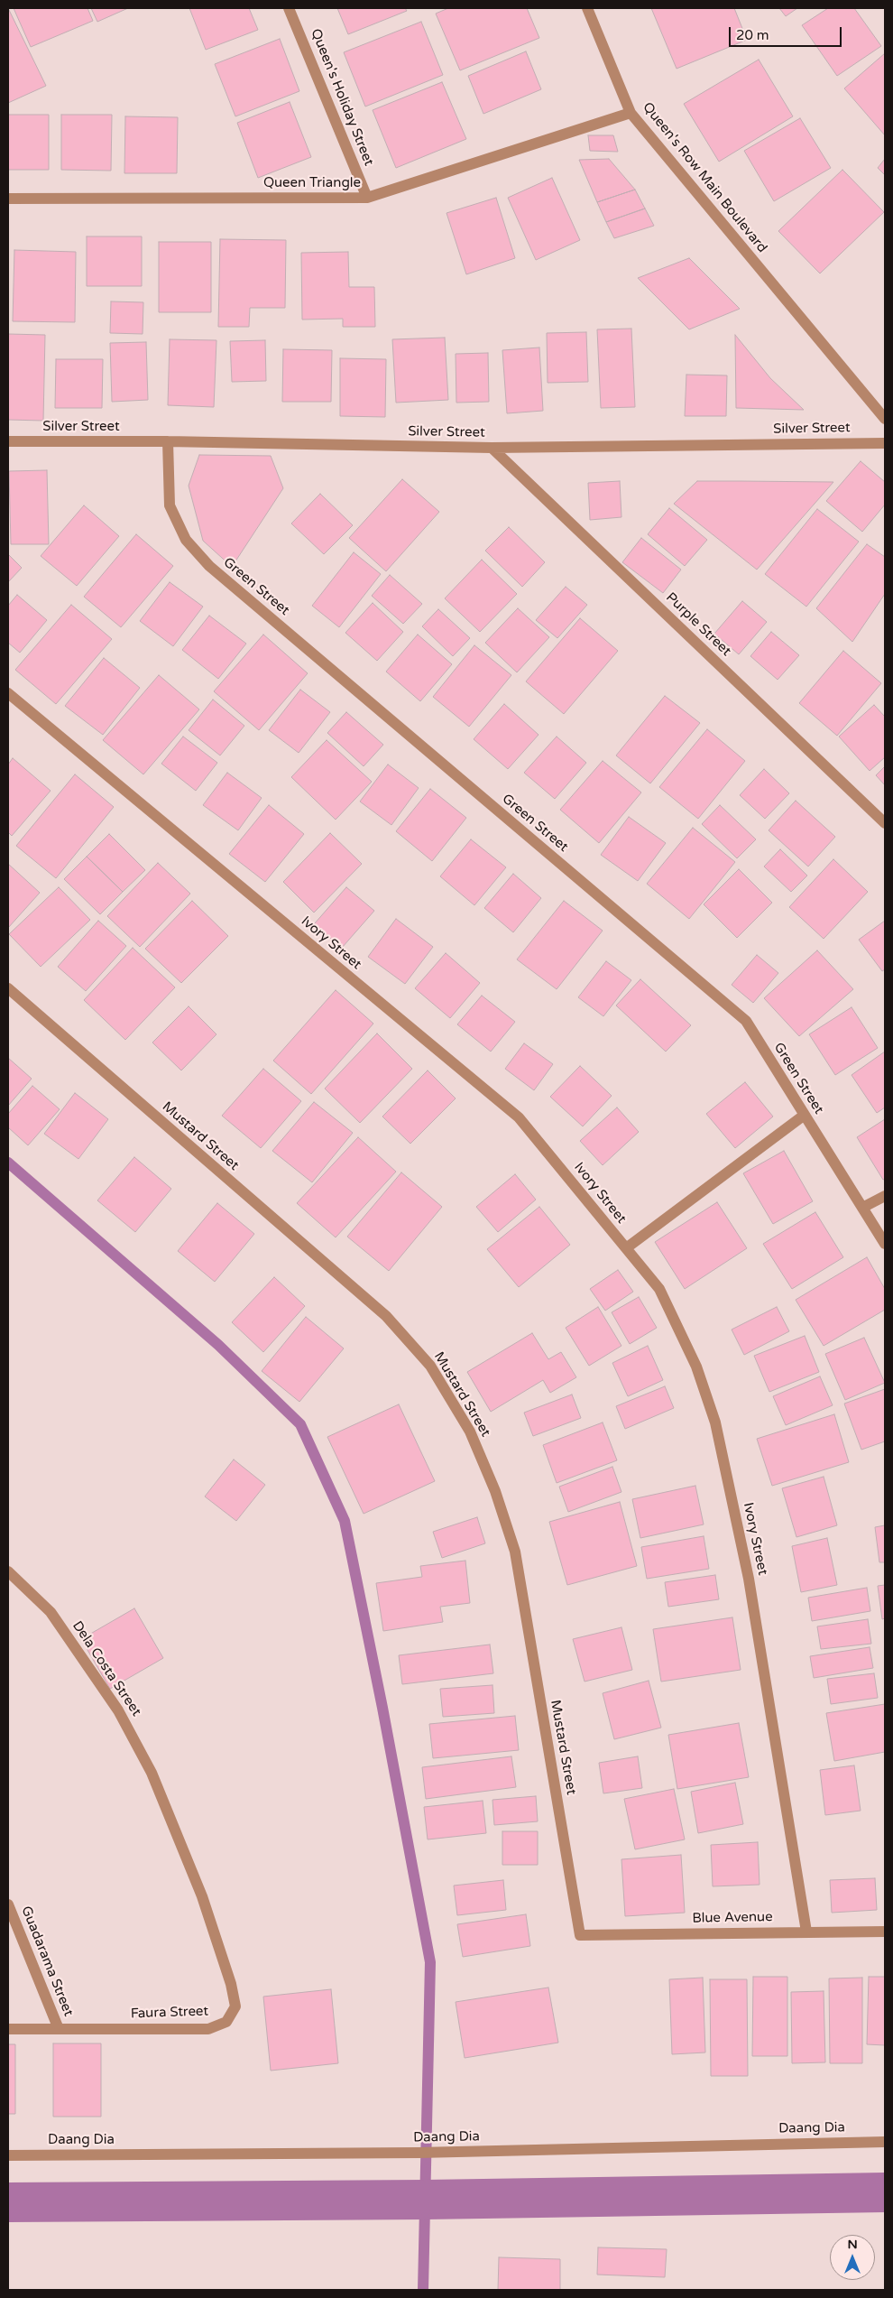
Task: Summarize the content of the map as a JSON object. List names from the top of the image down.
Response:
{
  "streets": {
    "street": [
      "Queen's Holiday Street",
      "Queen's Row Main Boulevard",
      "Queen Triangle",
      "Silver Street",
      "Green Street",
      "Purple Street",
      "Ivory Street",
      "Mustard Street",
      "Dela Costa Street",
      "Blue Avenue",
      "Guadarama Street",
      "Faura Street",
      "Daang Dia"
    ]
  },
  "crossings": [
    ["Queen's Holiday Street", "Queen Triangle"],
    ["Queen's Row Main Boulevard", "Queen Triangle"],
    ["Silver Street", "Green Street"],
    ["Silver Street", "Purple Street"],
    ["Ivory Street", "Blue Avenue"],
    ["Mustard Street", "Blue Avenue"],
    ["Dela Costa Street", "Faura Street"],
    ["Guadarama Street", "Faura Street"]
  ],
  "scale_bar": "20 m",
  "north": "top"
}
